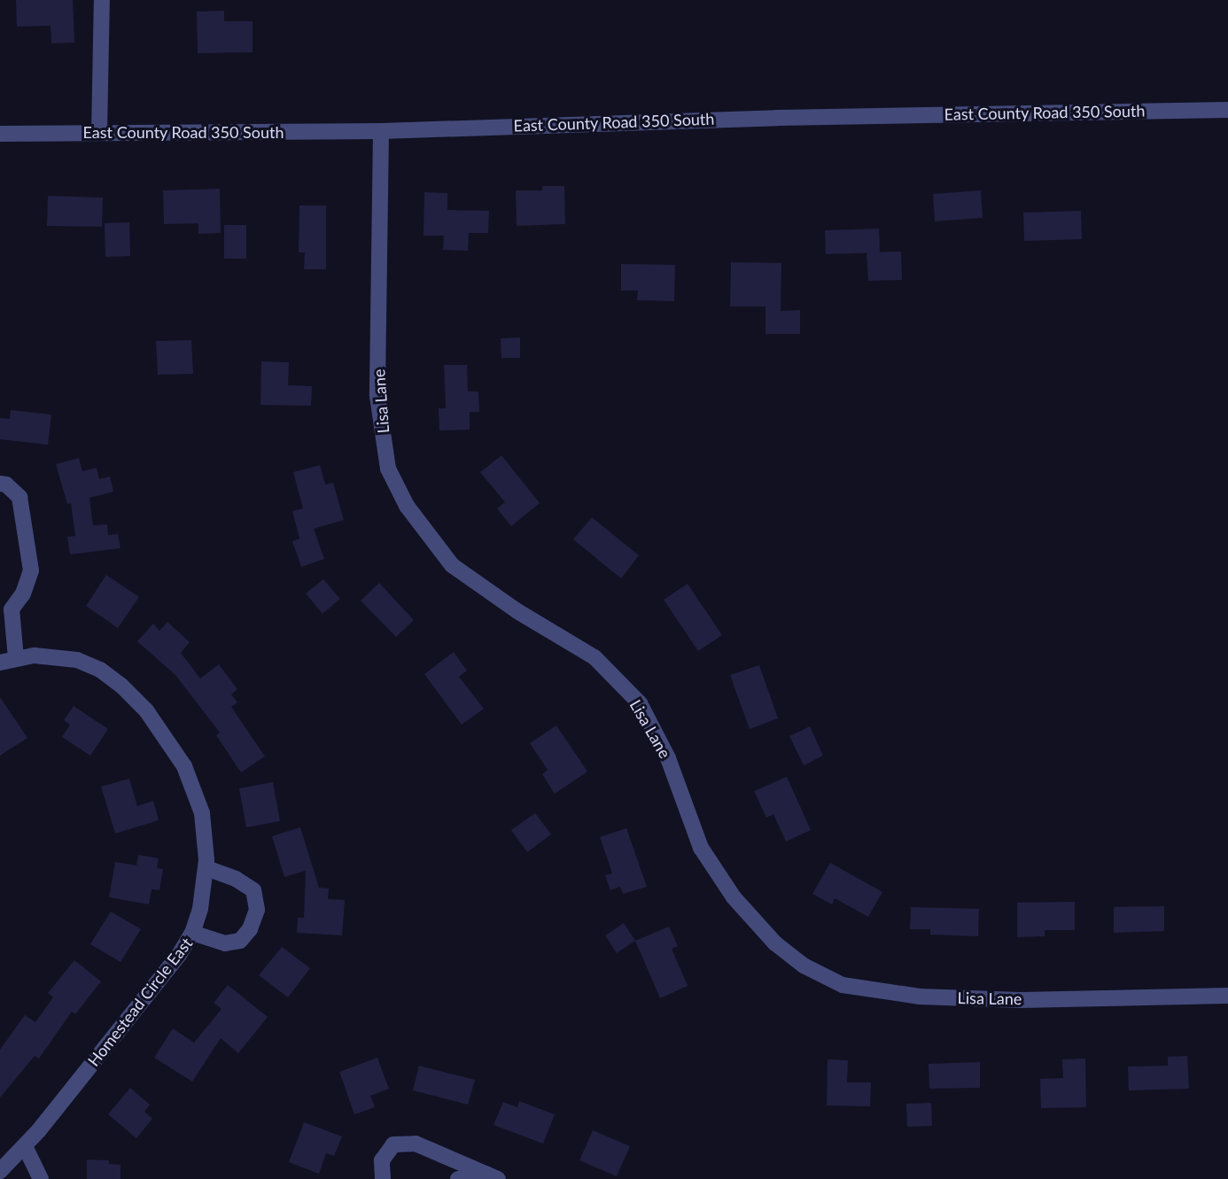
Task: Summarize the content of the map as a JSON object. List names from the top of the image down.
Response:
{
  "streets": {
    "street": ["East County Road 350 South", "Lisa Lane", "Homestead Circle East"]
  },
  "crossings": [
    ["East County Road 350 South", "Lisa Lane"]
  ]
}
